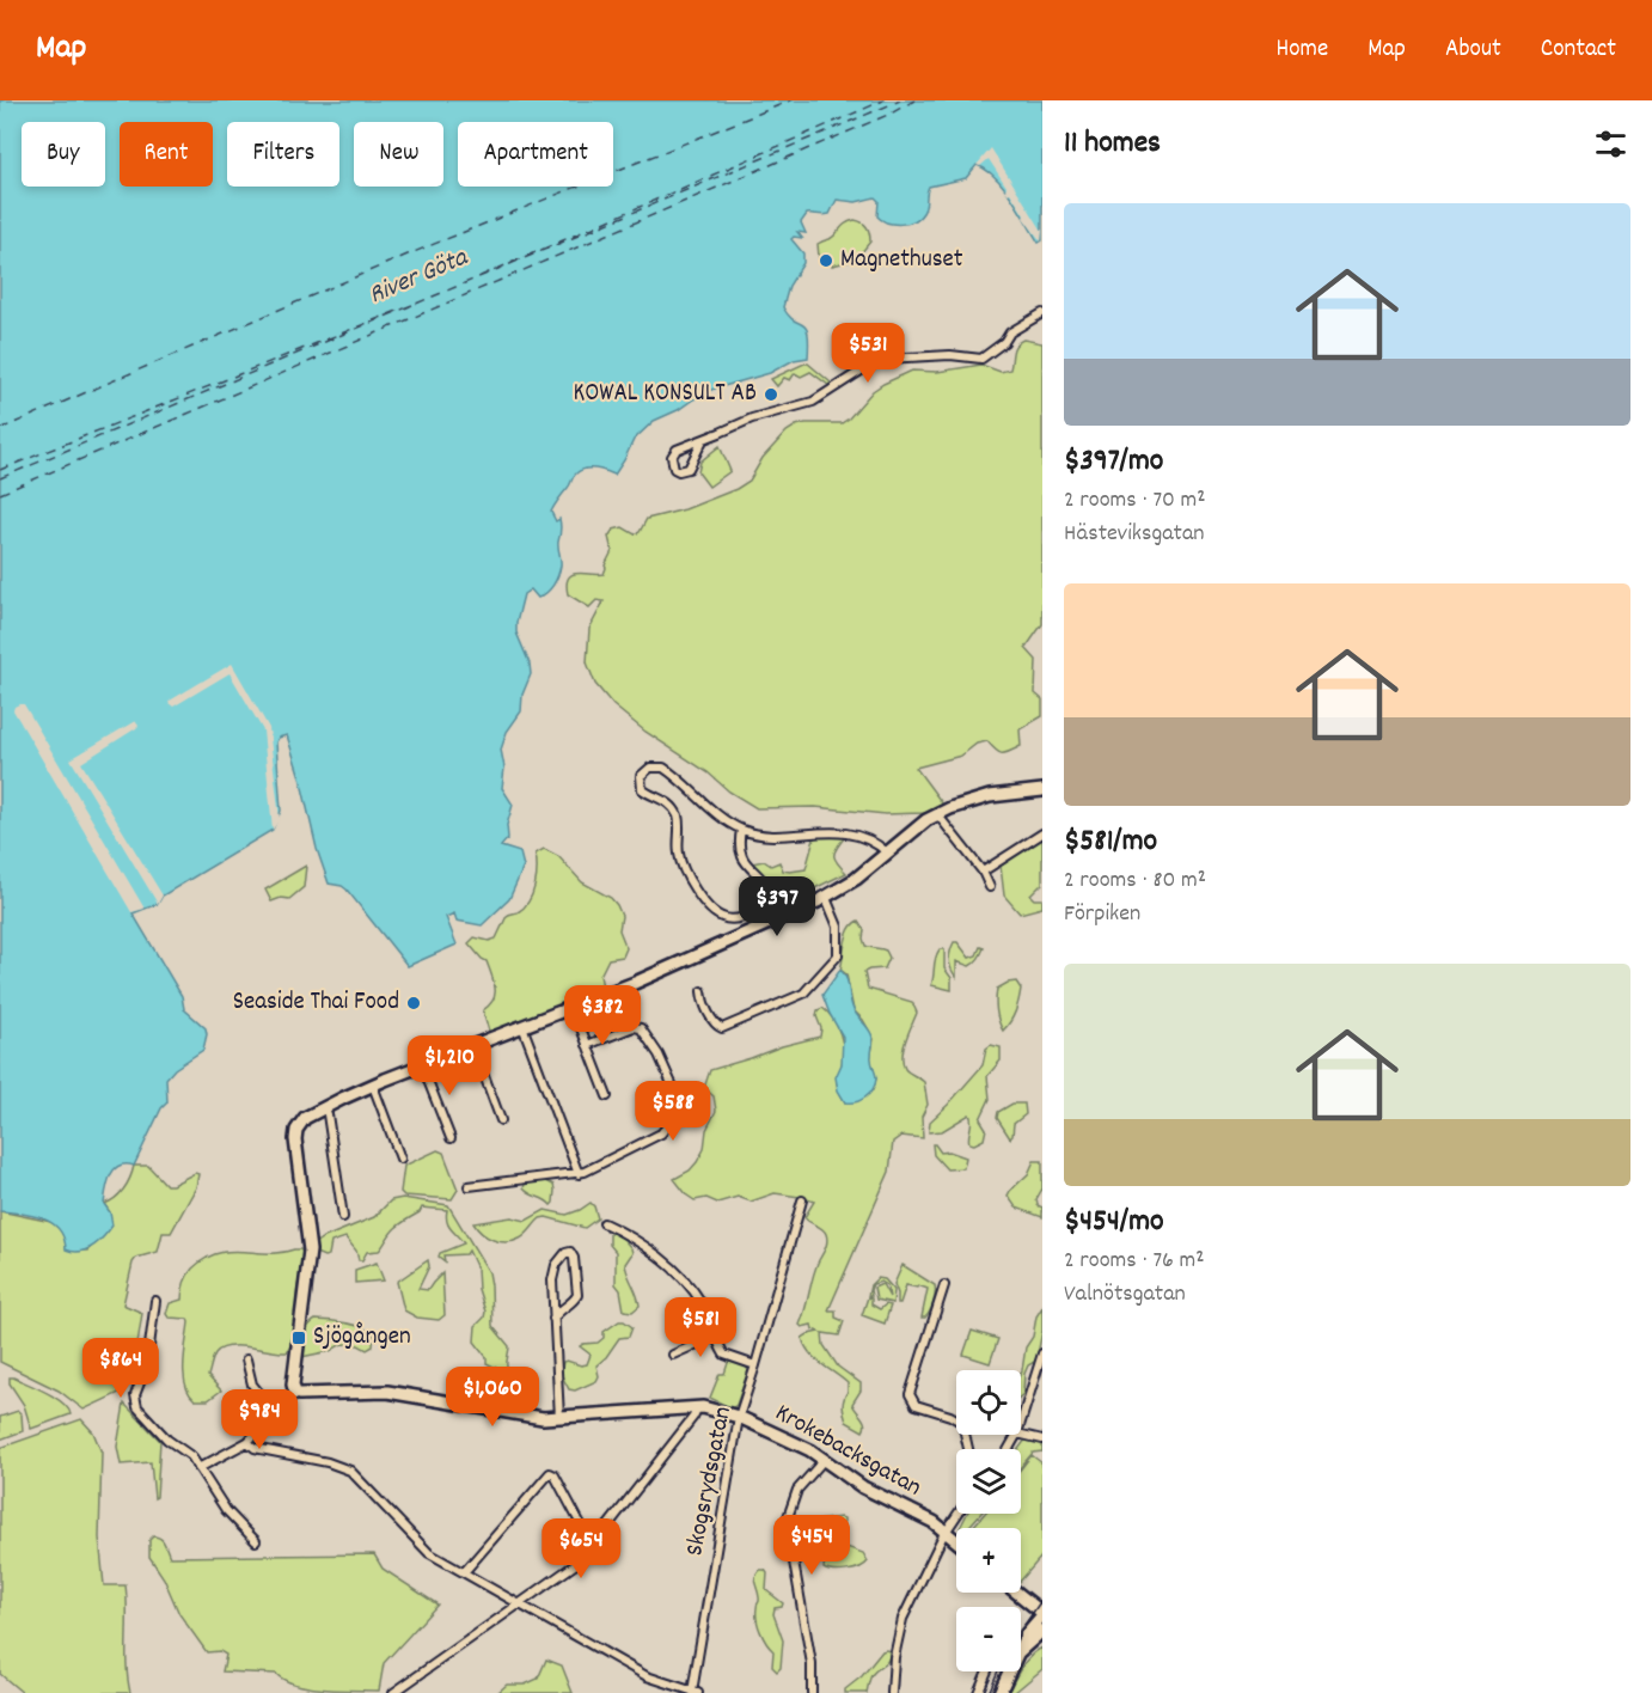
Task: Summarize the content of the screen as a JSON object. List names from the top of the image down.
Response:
{
  "streets": {
    "street": ["Krokebacksgatan", "Skogsrydsgatan"]
  },
  "crossings": [
    ["Krokebacksgatan", "Skogsrydsgatan"]
  ],
  "water": ["River Göta"],
  "places": {
    "other": ["Magnethuset", "KOWAL KONSULT AB", "Seaside Thai Food"],
    "transit": ["Sjögången"]
  },
  "page": {
    "header": "Map",
    "nav": [
      "Home",
      "Map",
      "About",
      "Contact"
    ],
    "heading": "11 homes",
    "chip": [
      "Buy",
      "Rent",
      "Filters",
      "New",
      "Apartment"
    ],
    "list": [
      {
        "name": "$397/mo",
        "note": "2 rooms · 70 m² · Hästeviksgatan"
      },
      {
        "name": "$581/mo",
        "note": "2 rooms · 80 m² · Förpiken"
      },
      {
        "name": "$454/mo",
        "note": "2 rooms · 76 m² · Valnötsgatan"
      }
    ],
    "price": [
      "$531",
      "$397",
      "$382",
      "$1,210",
      "$588",
      "$581",
      "$864",
      "$1,060",
      "$984",
      "$454",
      "$654"
    ],
    "map_buttons": ["+", "−"]
  }
}
